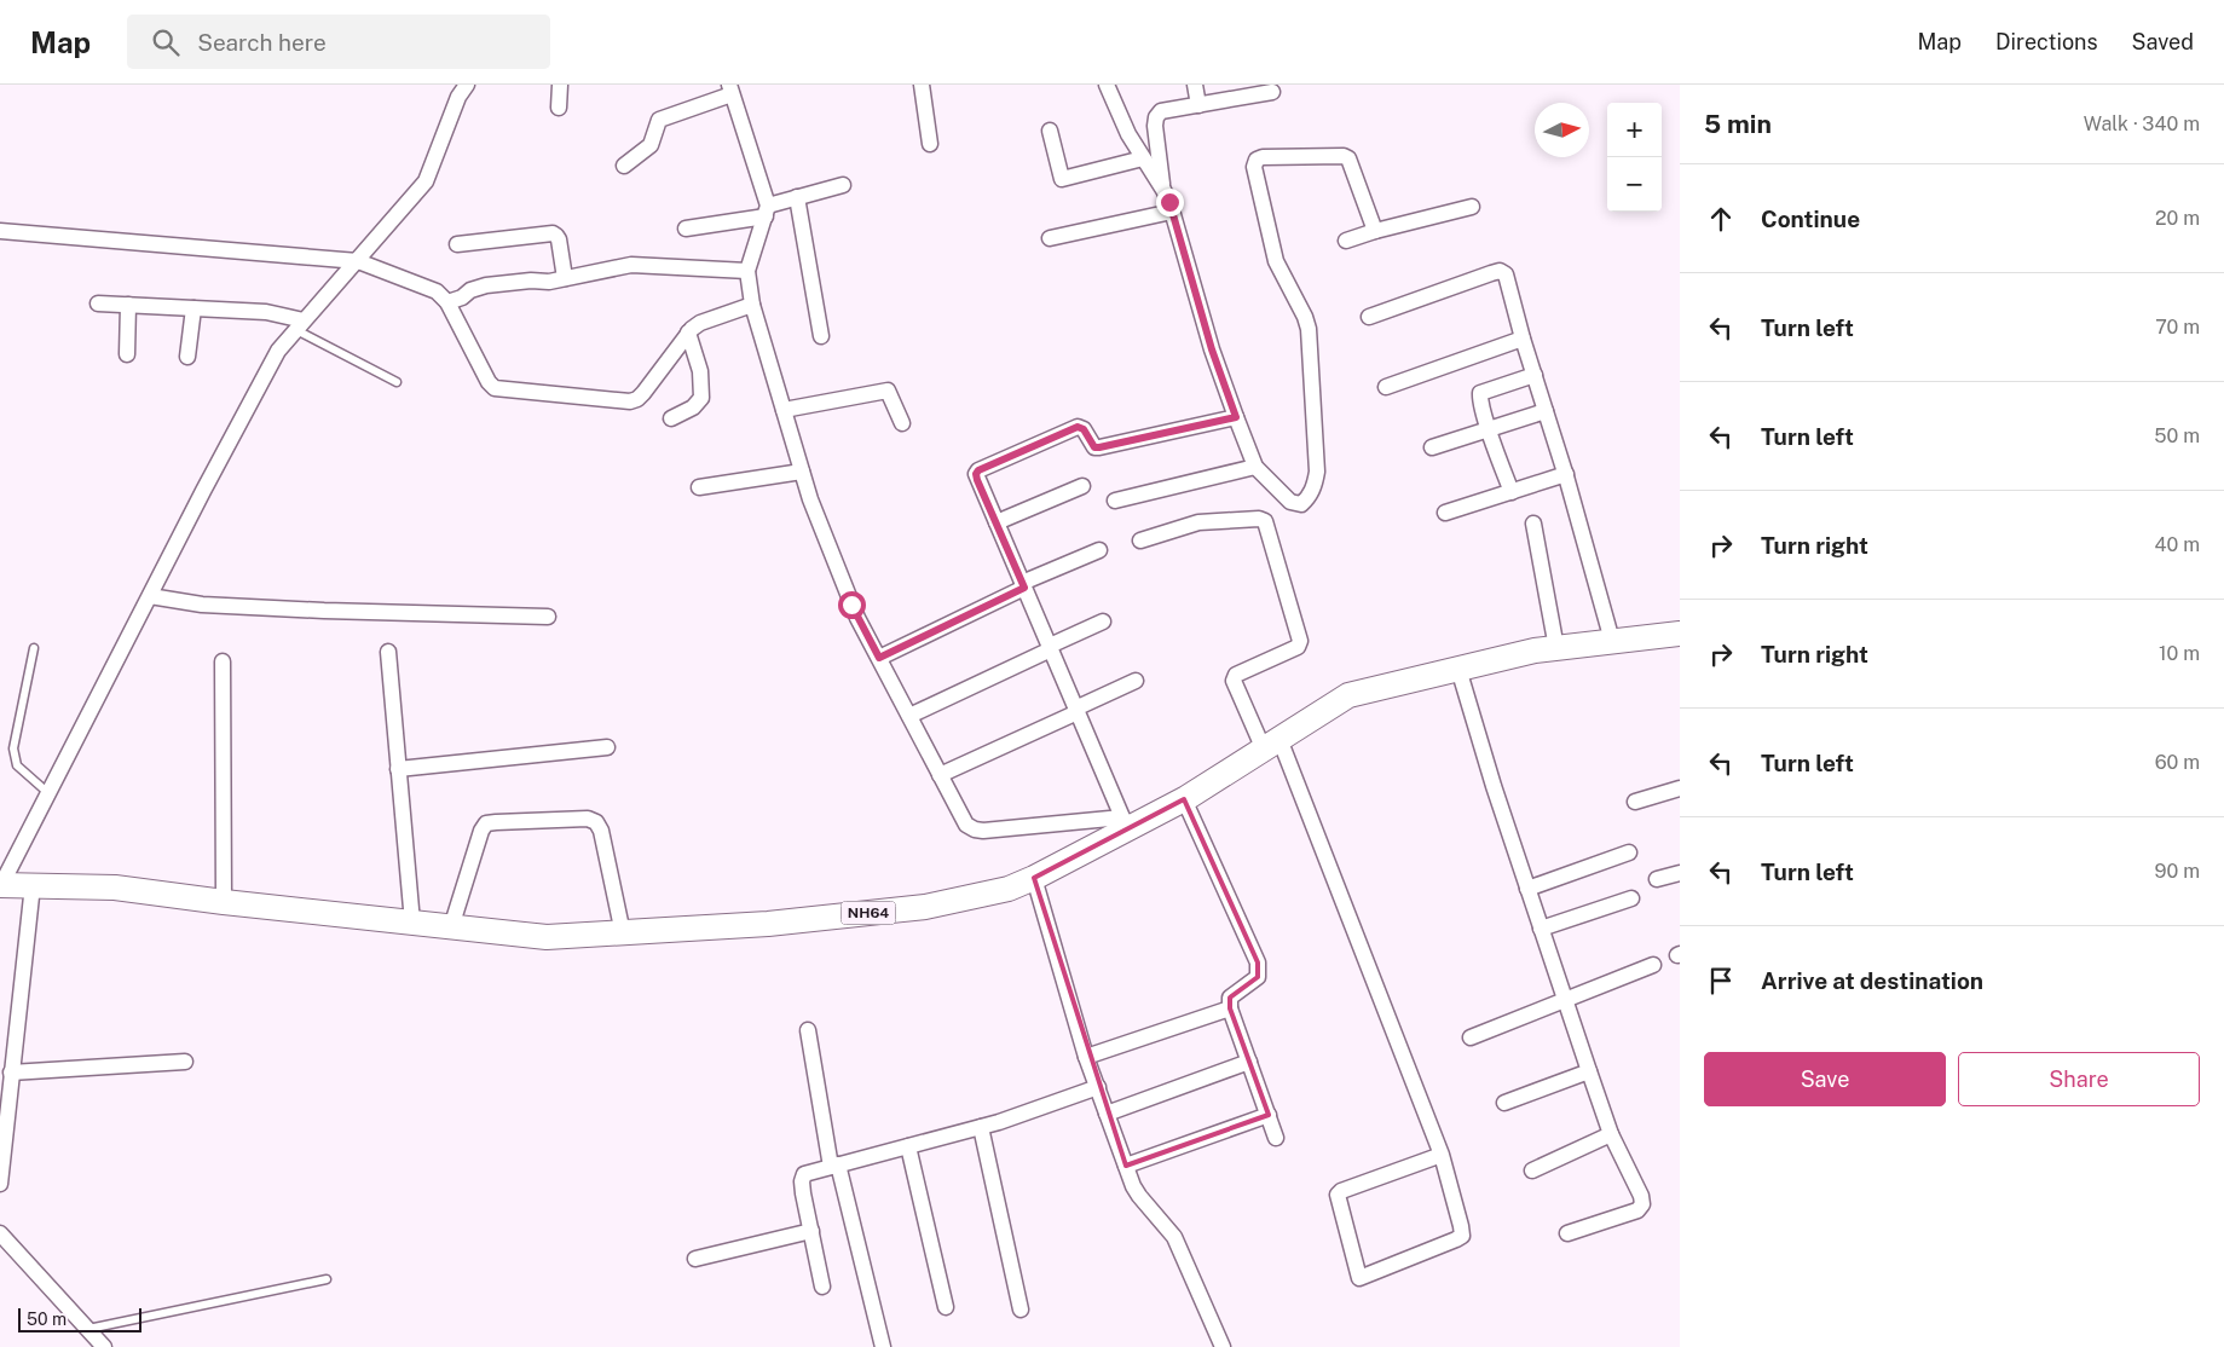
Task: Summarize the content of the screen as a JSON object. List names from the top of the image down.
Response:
{
  "streets": {
    "highway": ["NH64"]
  },
  "scale_bar": "50 m",
  "north": "right",
  "page": {
    "header": "Map",
    "search": "Search here",
    "nav": ["Map", "Directions", "Saved"],
    "heading": ["5 min", "Walk · 340 m"],
    "map_buttons": ["+", "−"],
    "list": [
      ["Continue", "20 m"],
      ["Turn left", "70 m"],
      ["Turn left", "50 m"],
      ["Turn right", "40 m"],
      ["Turn right", "10 m"],
      ["Turn left", "60 m"],
      ["Turn left", "90 m"],
      "Arrive at destination"
    ],
    "buttons": ["Save", "Share"],
    "scale": "50 m"
  }
}
